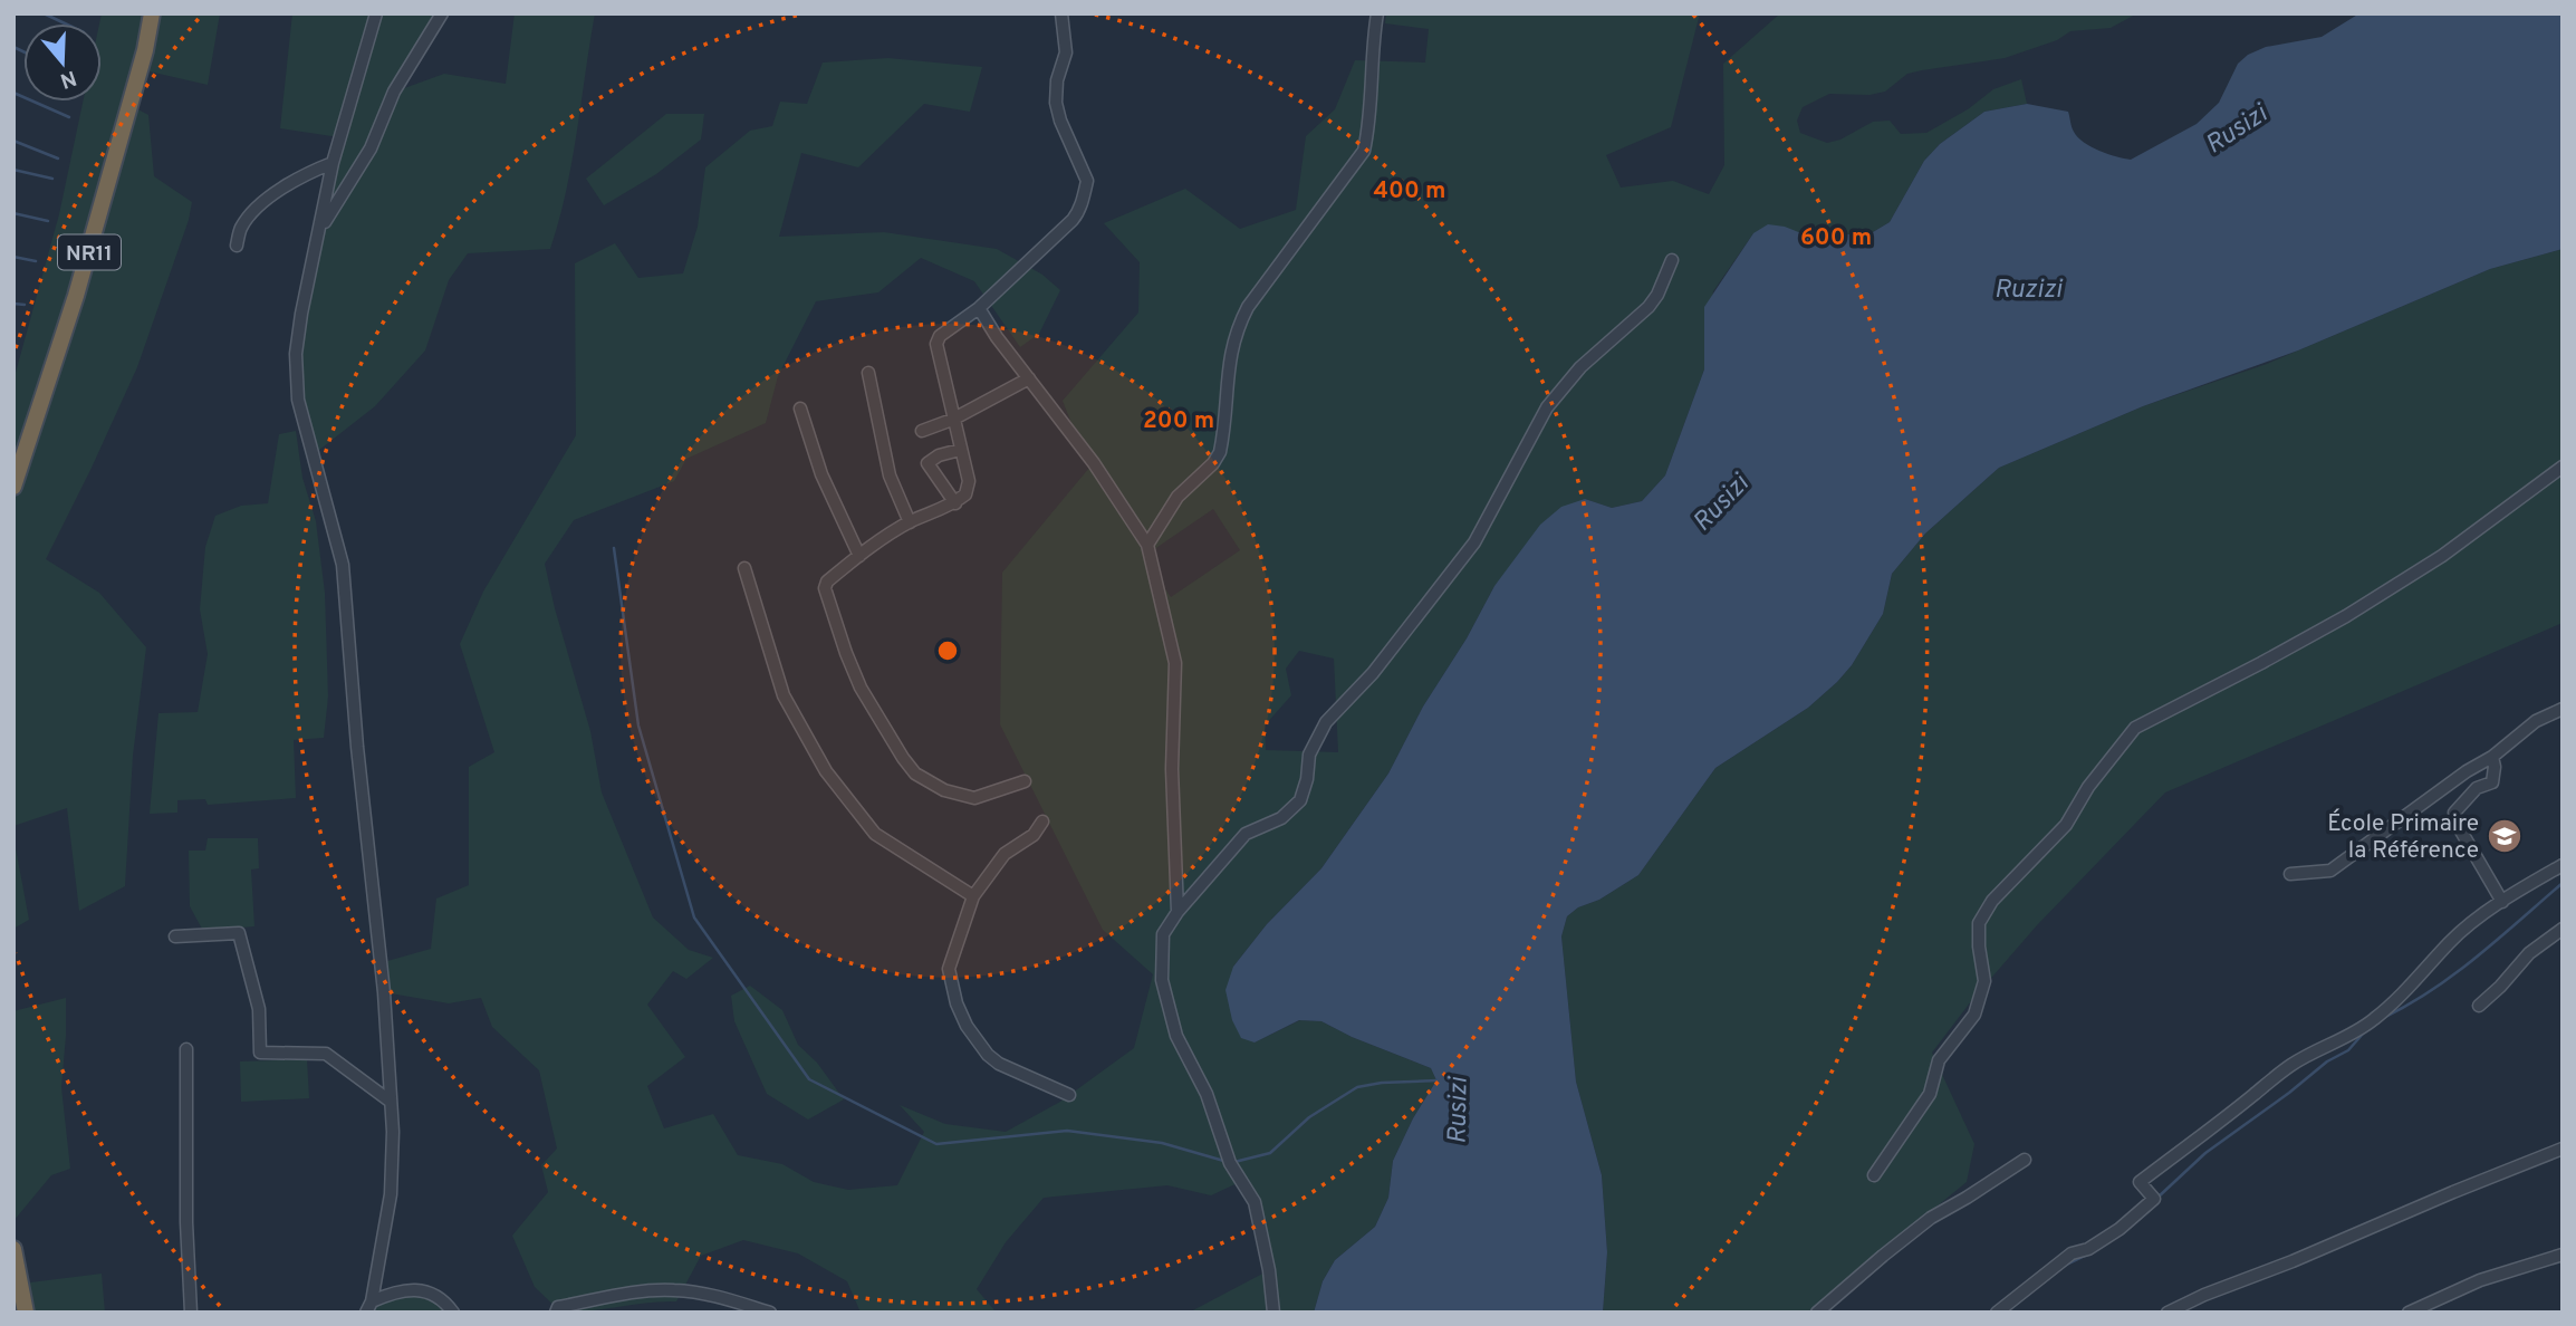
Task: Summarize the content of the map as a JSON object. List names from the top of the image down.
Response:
{
  "streets": {
    "highway": ["NR11"]
  },
  "water": ["Rusizi", "Ruzizi"],
  "places": {
    "school or university": ["École Primaire la Référence"]
  },
  "north": "bottom",
  "rings": ["400 m", "600 m", "200 m"]
}
